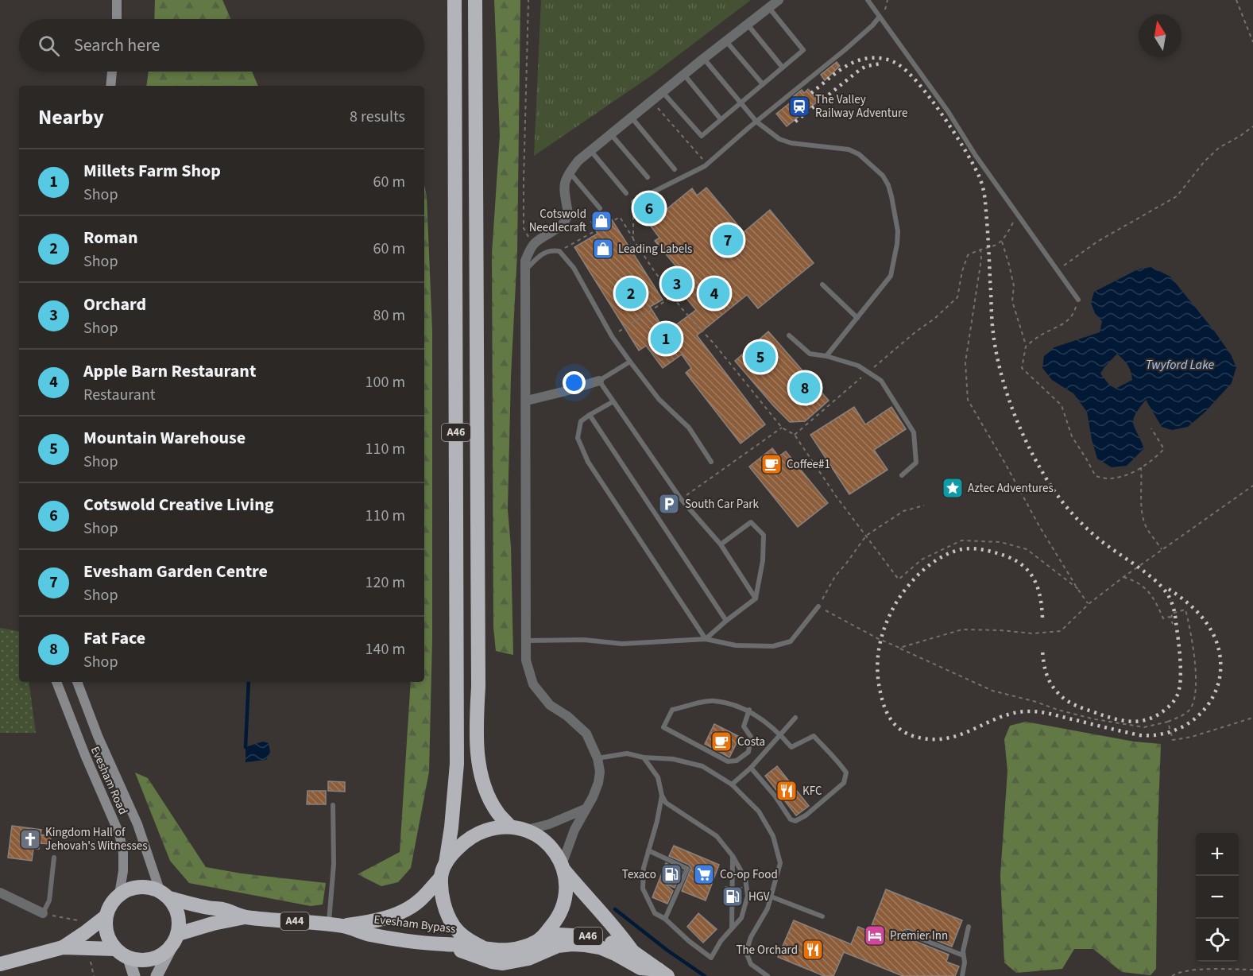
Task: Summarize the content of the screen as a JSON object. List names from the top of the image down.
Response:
{
  "streets": {
    "highway": ["A46", "A44", "Evesham Bypass"],
    "main road": ["Evesham Road"]
  },
  "crossings": [
    ["A46", "Evesham Bypass"],
    ["Evesham Road", "Evesham Bypass"]
  ],
  "water": ["Twyford Lake"],
  "places": {
    "station": ["The Valley Railway Adventure"],
    "shop": ["Cotswold Needlecraft", "Leading Labels"],
    "cafe": ["Coffee#1", "Costa"],
    "place": ["Aztec Adventures"],
    "parking": ["South Car Park"],
    "restaurant": ["KFC", "The Orchard"],
    "church": ["Kingdom Hall of Jehovah's Witnesses"],
    "fuel station": ["Texaco", "HGV"],
    "supermarket": ["Co-op Food"],
    "hotel": ["Premier Inn"]
  },
  "north": "top",
  "page": {
    "search": "Search here",
    "heading": ["Nearby", "8 results"],
    "list": [
      {
        "mark": "1",
        "name": "Millets Farm Shop",
        "note": "Shop",
        "value": "60 m"
      },
      {
        "mark": "2",
        "name": "Roman",
        "note": "Shop",
        "value": "60 m"
      },
      {
        "mark": "3",
        "name": "Orchard",
        "note": "Shop",
        "value": "80 m"
      },
      {
        "mark": "4",
        "name": "Apple Barn Restaurant",
        "note": "Restaurant",
        "value": "100 m"
      },
      {
        "mark": "5",
        "name": "Mountain Warehouse",
        "note": "Shop",
        "value": "110 m"
      },
      {
        "mark": "6",
        "name": "Cotswold Creative Living",
        "note": "Shop",
        "value": "110 m"
      },
      {
        "mark": "7",
        "name": "Evesham Garden Centre",
        "note": "Shop",
        "value": "120 m"
      },
      {
        "mark": "8",
        "name": "Fat Face",
        "note": "Shop",
        "value": "140 m"
      }
    ],
    "pins": [
      "6",
      "7",
      "3",
      "2",
      "4",
      "1",
      "5",
      "8"
    ],
    "map_buttons": ["+", "−"]
  }
}
